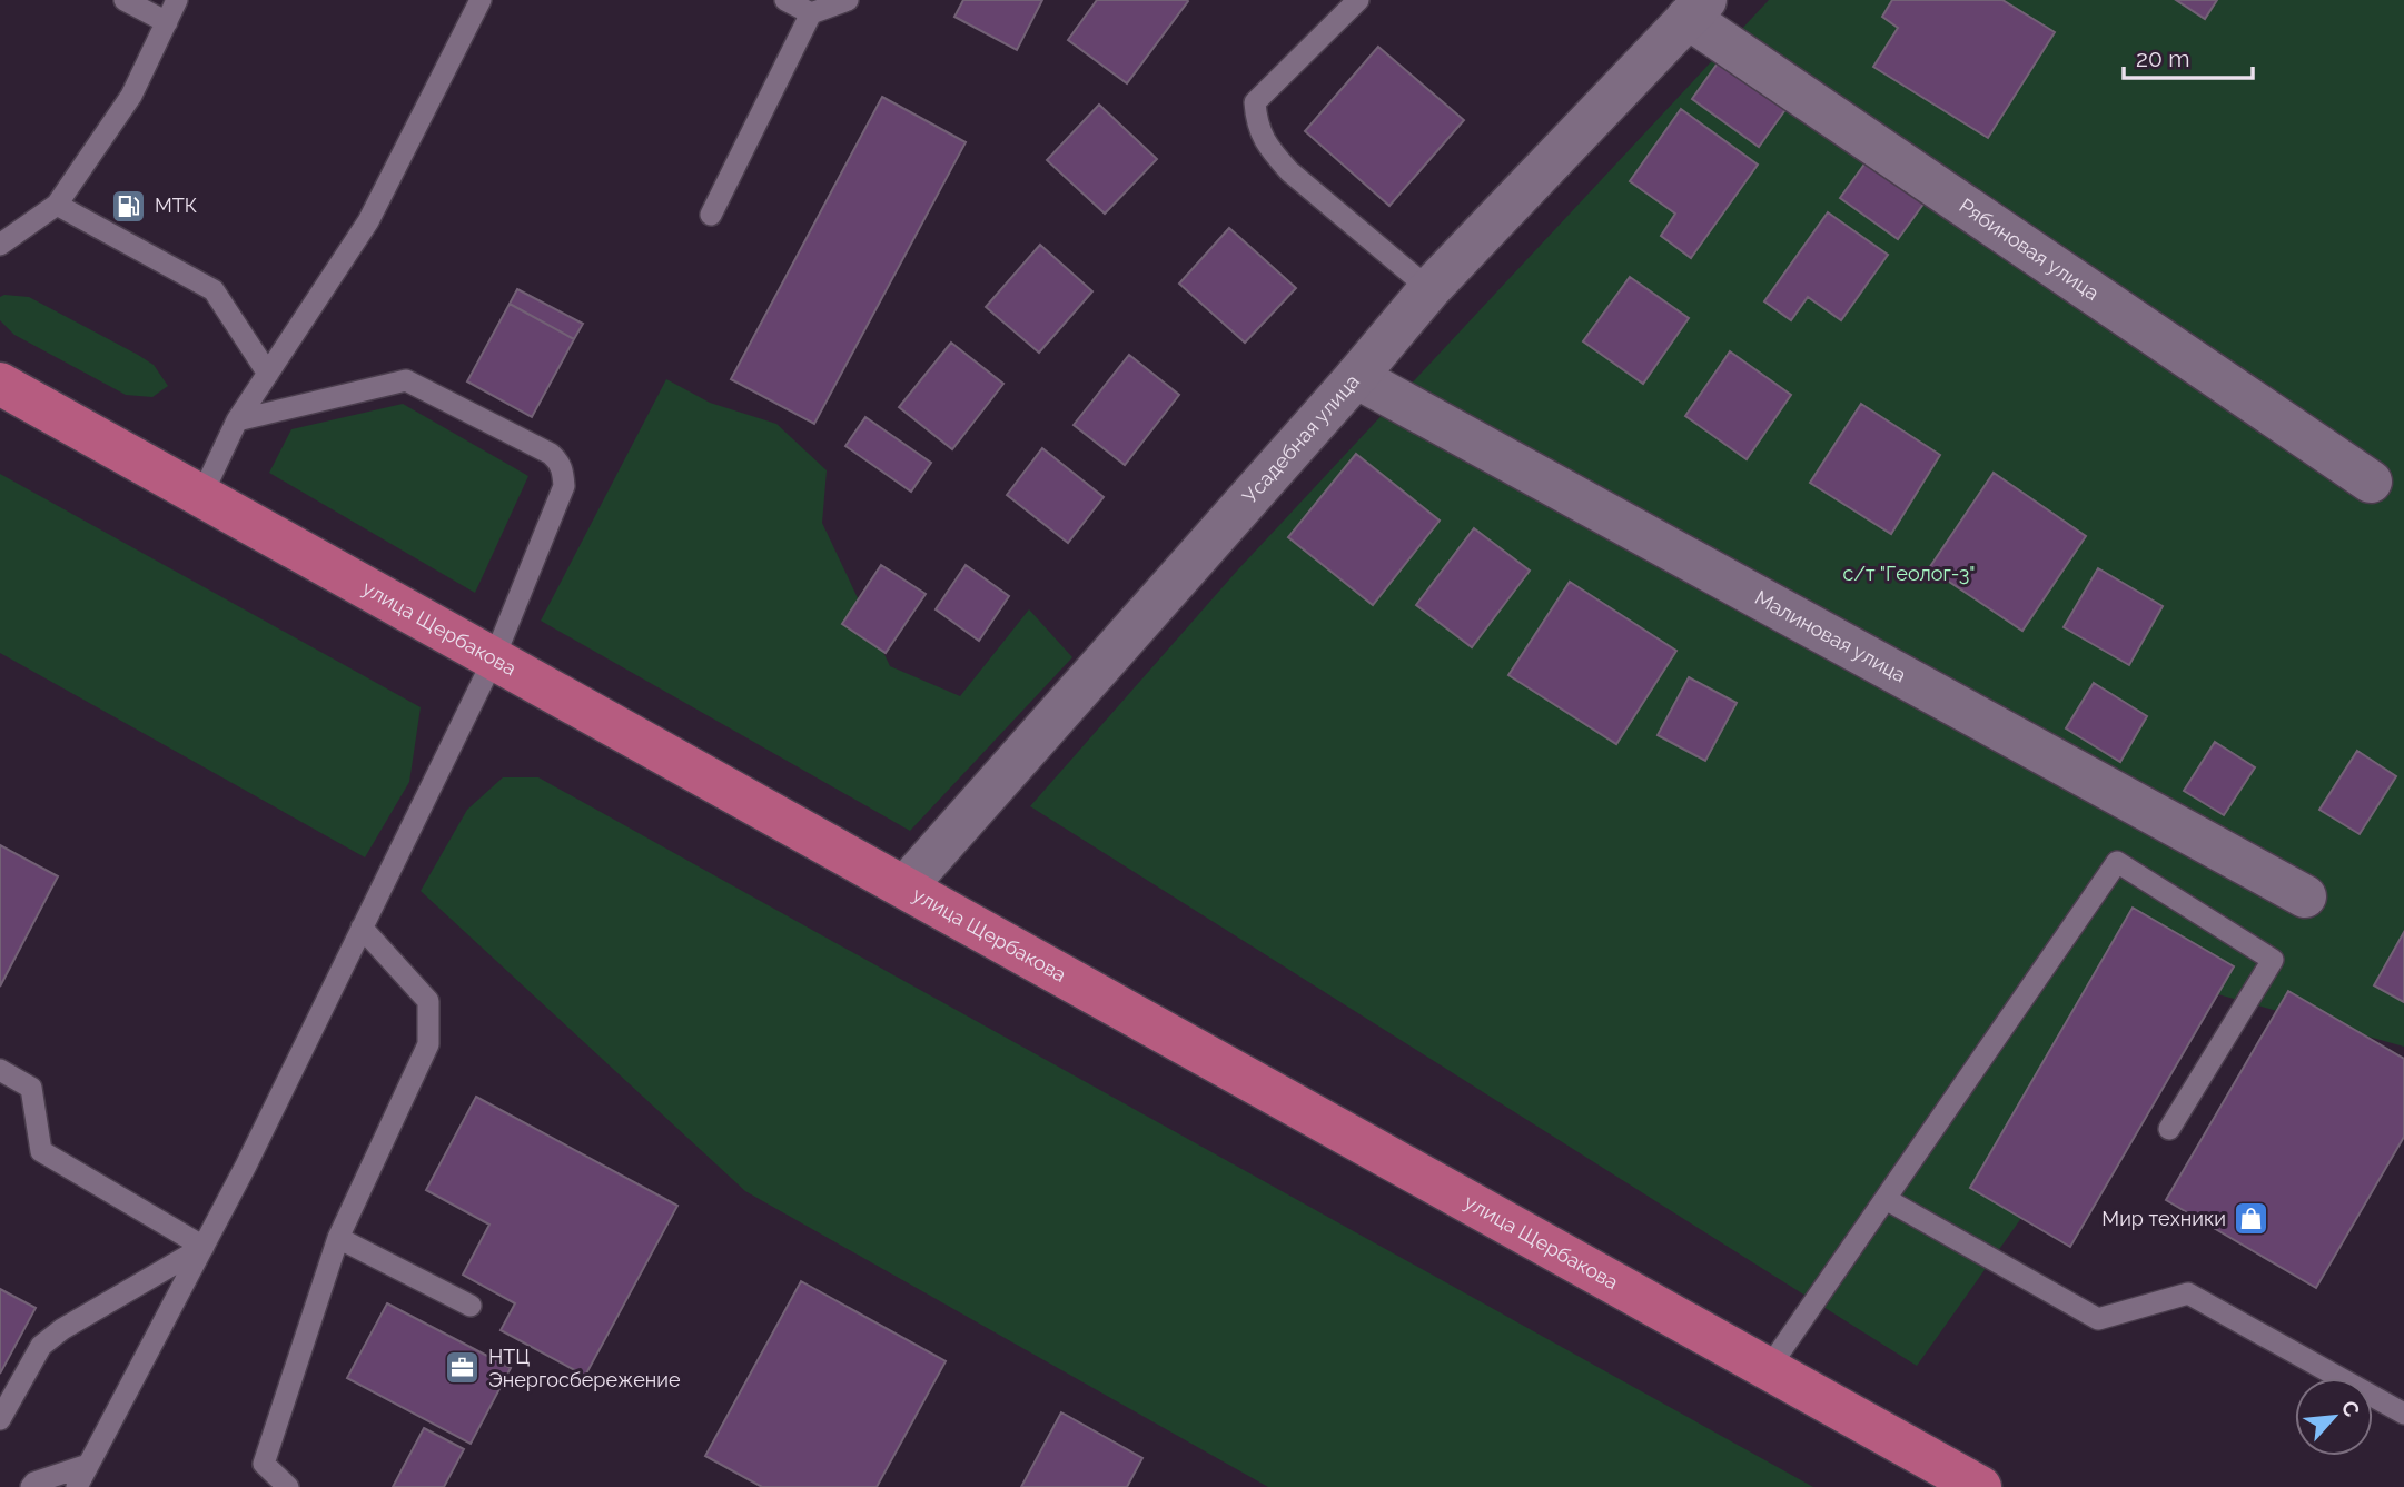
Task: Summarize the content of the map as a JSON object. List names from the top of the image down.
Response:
{
  "streets": {
    "main road": ["улица Щербакова"],
    "street": ["Рябиновая улица", "Усадебная улица", "Малиновая улица"]
  },
  "crossings": [
    ["Рябиновая улица", "Усадебная улица"],
    ["Усадебная улица", "улица Щербакова"],
    ["Усадебная улица", "Малиновая улица"]
  ],
  "parks": ["с/т \"Геолог-3\""],
  "places": {
    "fuel station": ["МТК"],
    "shop": ["Мир техники"],
    "office": ["НТЦ Энергосбережение"]
  },
  "scale_bar": "20 m",
  "north": "top right"
}
